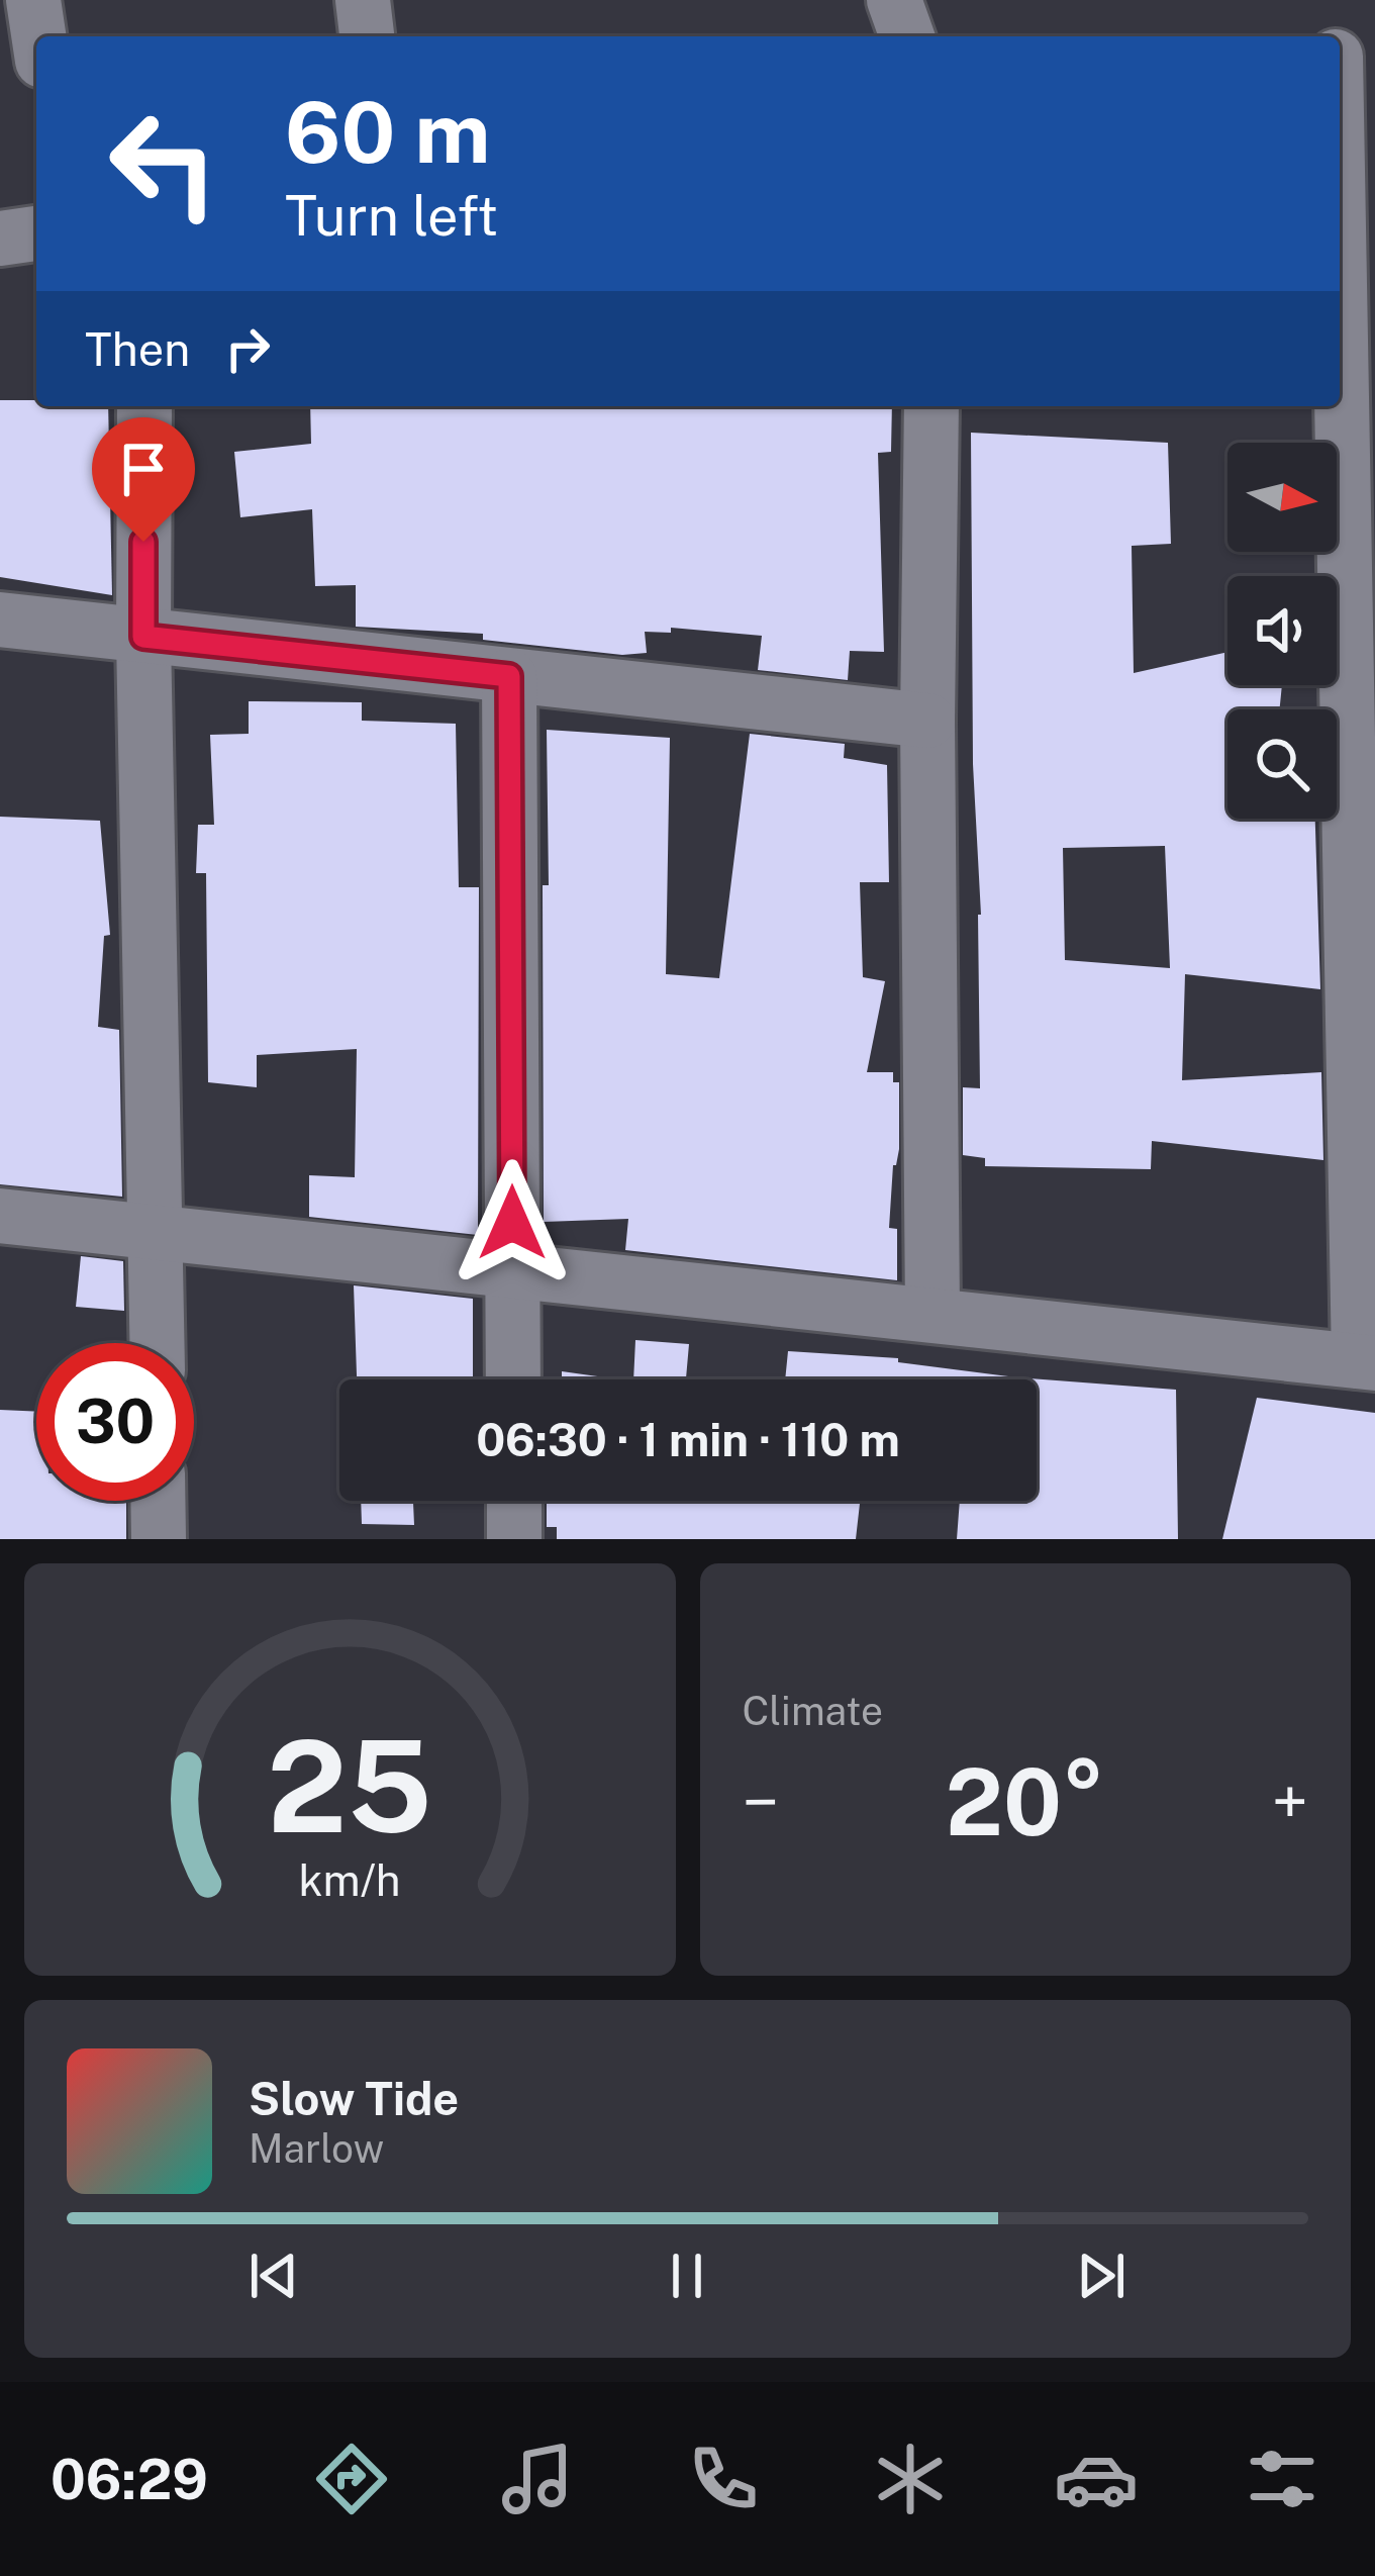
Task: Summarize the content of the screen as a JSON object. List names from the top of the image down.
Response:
{
  "north": "right",
  "page": {
    "turn": ["60 m", "Turn left"],
    "then": "Then",
    "limit": "30",
    "trip": "06:30 · 1 min · 110 m",
    "tile": "Climate",
    "heat": ["−", "20°", "+"],
    "song": ["Slow Tide", "Marlow"],
    "tabs": "06:29",
    "gauge": ["25", "km/h"]
  }
}
